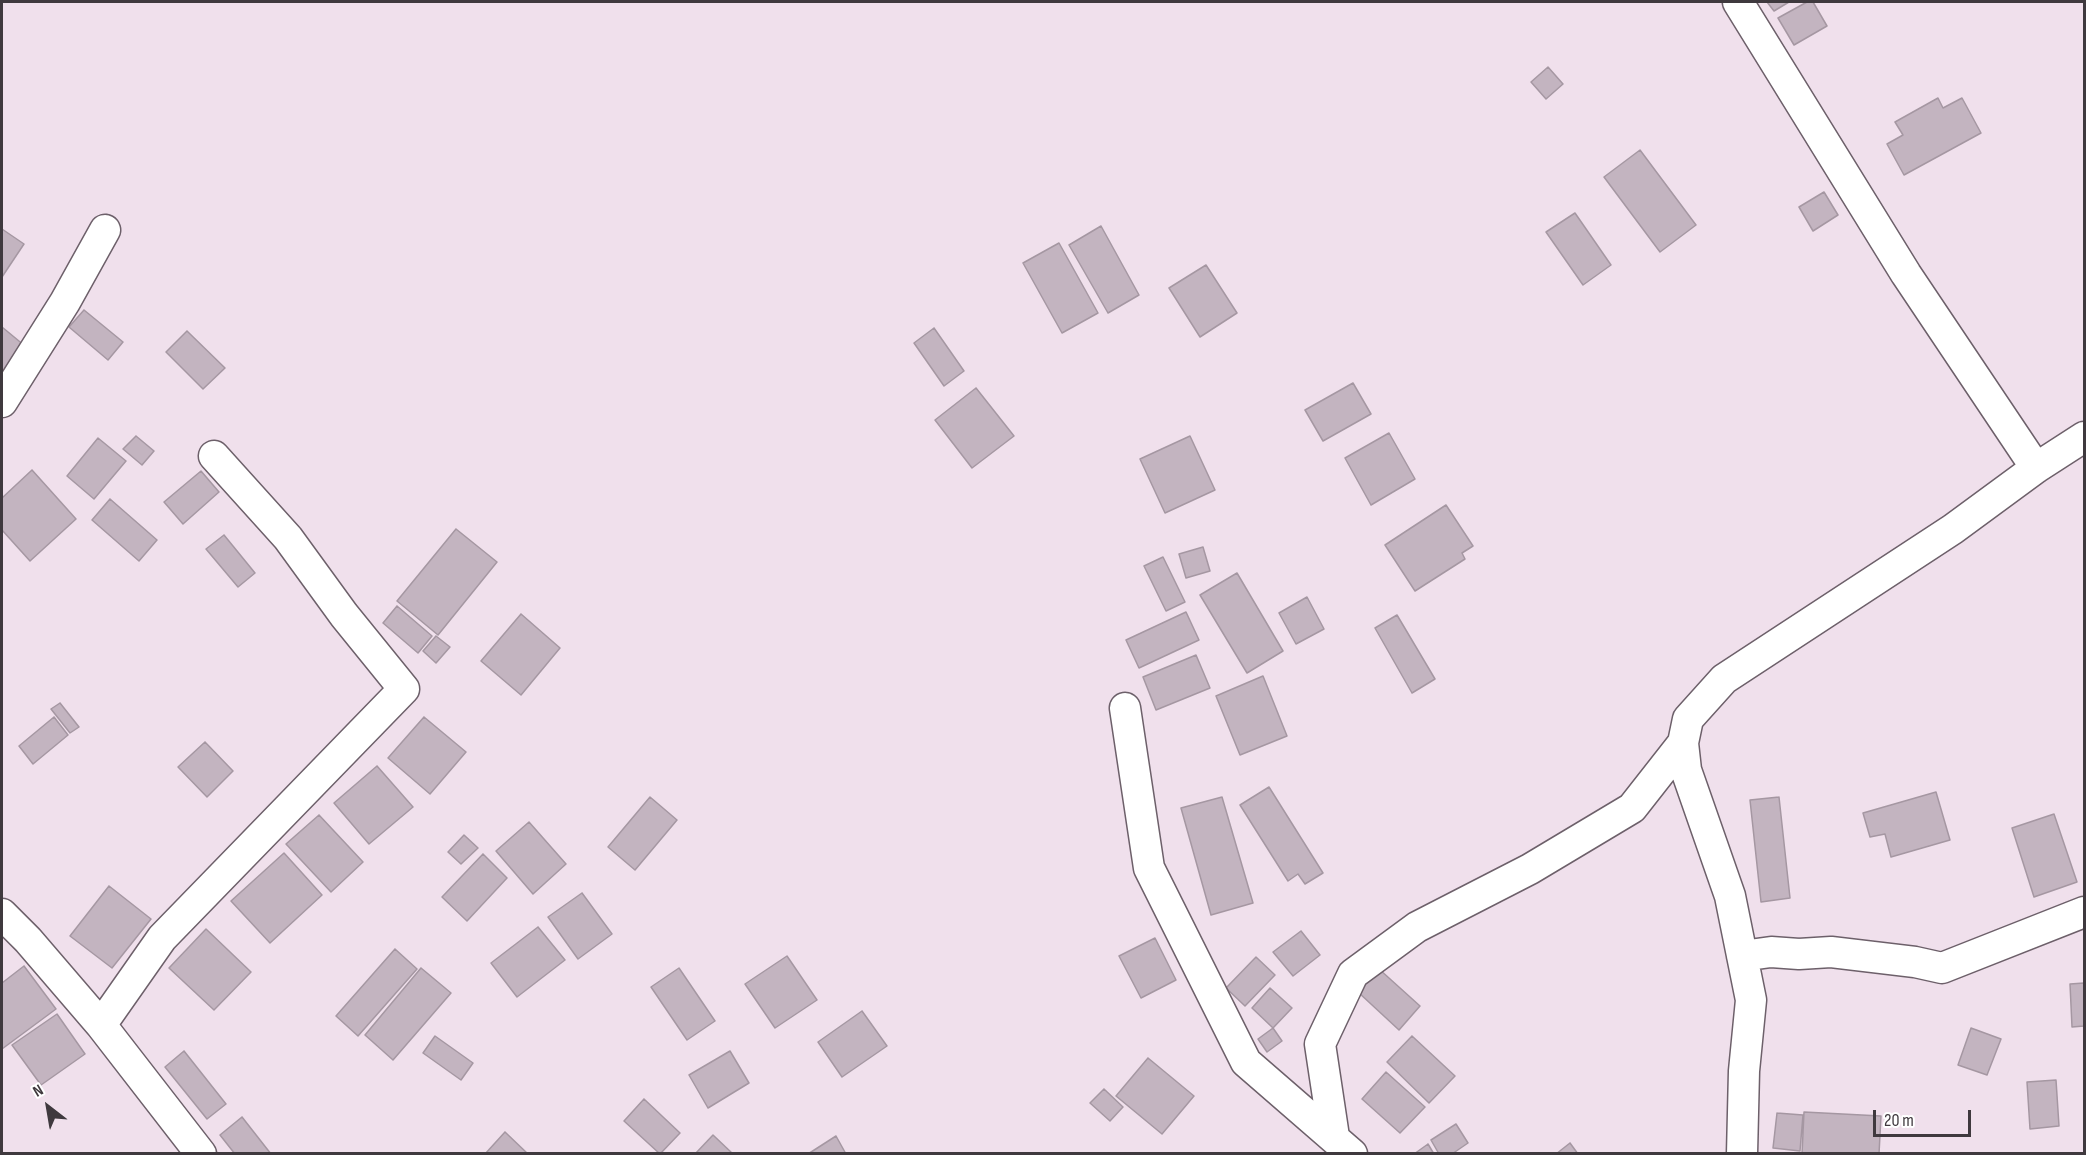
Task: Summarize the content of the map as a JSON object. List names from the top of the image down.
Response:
{
  "scale_bar": "20 m",
  "north": "top left"
}
